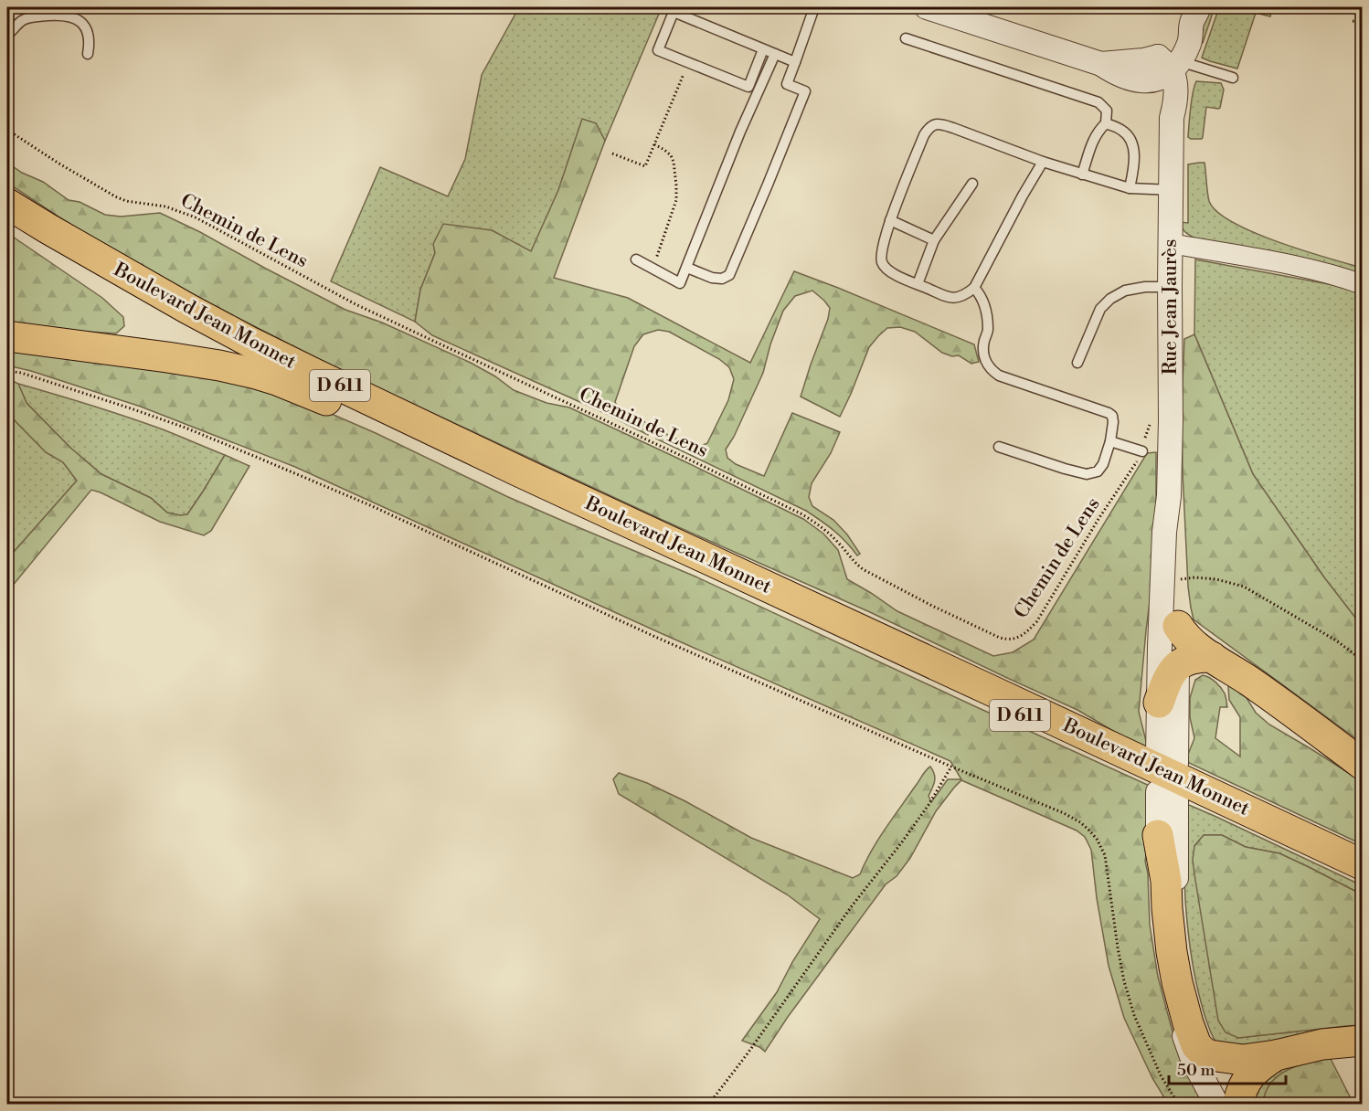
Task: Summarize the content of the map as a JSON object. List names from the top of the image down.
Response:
{
  "streets": {
    "main road": ["Boulevard Jean Monnet", "D 611"],
    "street": ["Rue Jean Jaurès"],
    "path": ["Chemin de Lens"]
  },
  "scale_bar": "50 m"
}
